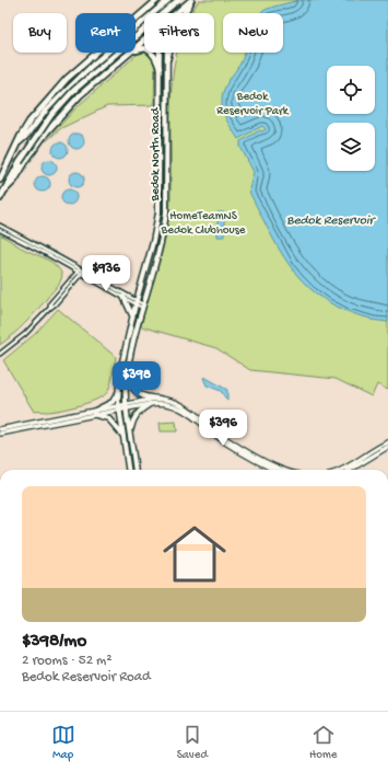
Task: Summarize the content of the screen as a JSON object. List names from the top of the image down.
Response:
{
  "streets": {
    "main road": ["Bedok North Road"]
  },
  "water": ["Bedok Reservoir"],
  "parks": ["Bedok Reservoir Park", "HomeTeamNS Bedok Clubhouse"],
  "page": {
    "chip": [
      "Buy",
      "Rent",
      "Filters",
      "New"
    ],
    "price": ["$936", "$398", "$396"],
    "list": [
      {
        "name": "$398/mo",
        "note": "2 rooms · 52 m² · Bedok Reservoir Road"
      }
    ],
    "tabs": ["Map", "Saved", "Home"]
  }
}
